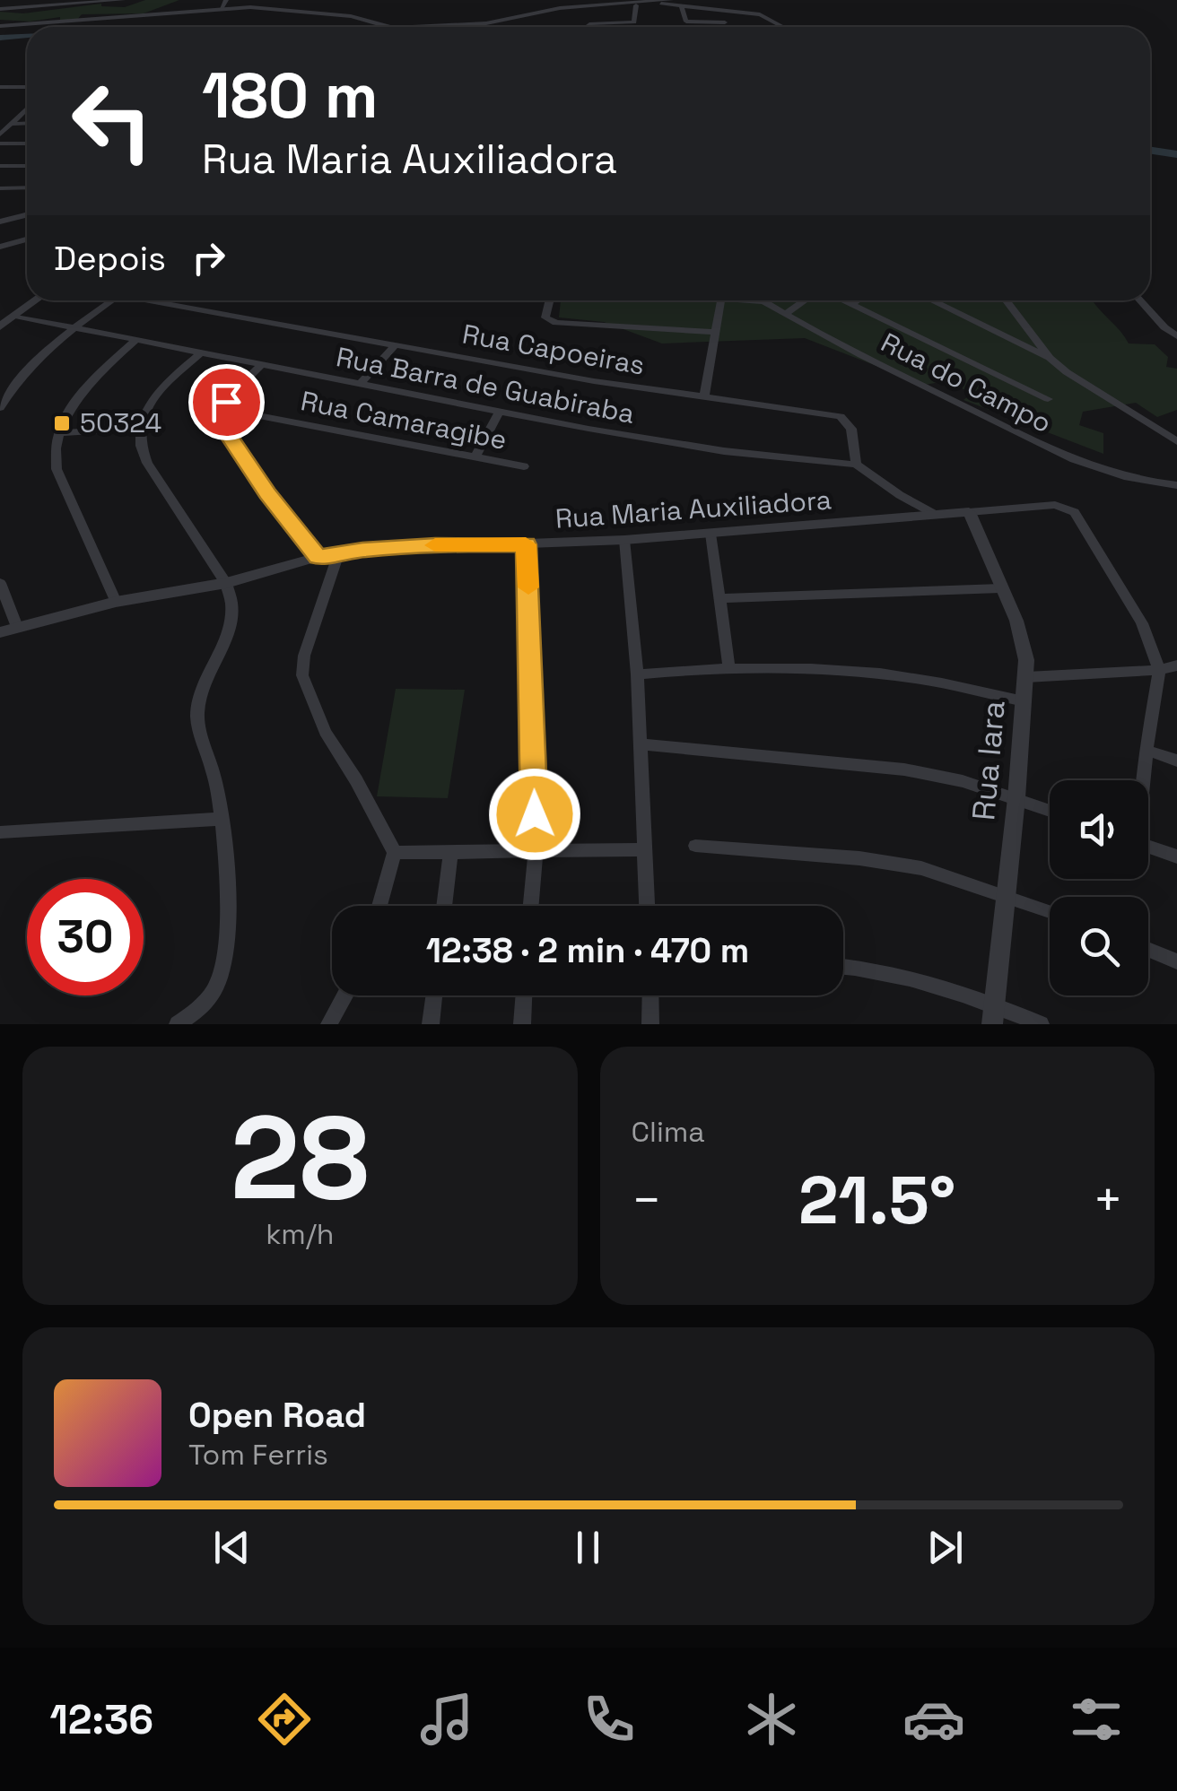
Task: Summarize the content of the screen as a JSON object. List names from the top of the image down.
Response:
{
  "streets": {
    "street": [
      "Rua Capoeiras",
      "Rua do Campo",
      "Rua Barra de Guabiraba",
      "Rua Camaragibe",
      "Rua Maria Auxiliadora",
      "Rua Iara"
    ]
  },
  "crossings": [
    ["Rua Capoeiras", "Rua Barra de Guabiraba"],
    ["Rua Barra de Guabiraba", "Rua Maria Auxiliadora"],
    ["Rua Maria Auxiliadora", "Rua Iara"]
  ],
  "places": {
    "transit": ["50324"]
  },
  "page": {
    "turn": ["180 m", "Rua Maria Auxiliadora"],
    "then": "Depois",
    "limit": "30",
    "trip": "12:38 · 2 min · 470 m",
    "tile": [
      ["28", "km/h"],
      "Clima"
    ],
    "heat": ["−", "21.5°", "+"],
    "song": ["Open Road", "Tom Ferris"],
    "tabs": "12:36"
  }
}
